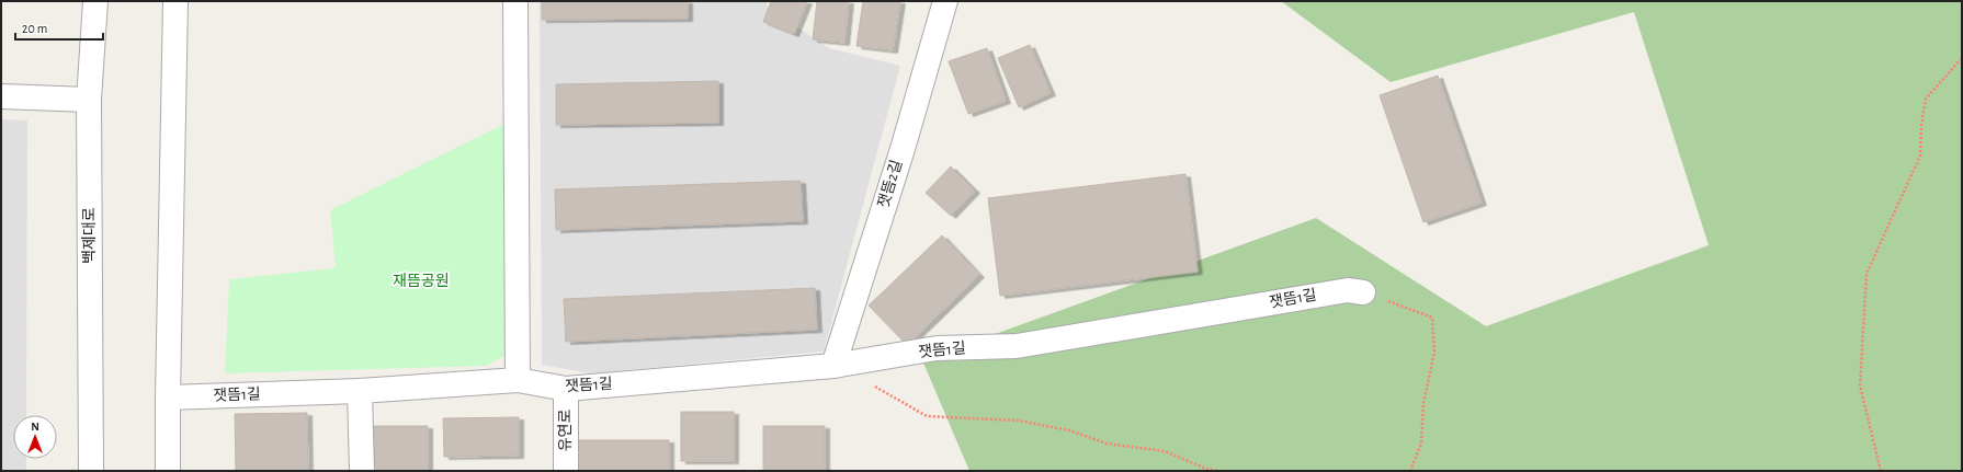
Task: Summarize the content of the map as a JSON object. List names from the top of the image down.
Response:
{
  "streets": {
    "street": [
      "잿뜸2길",
      "백제대로",
      "잿뜸1길",
      "유연로"
    ]
  },
  "crossings": [
    ["잿뜸2길", "잿뜸1길"],
    ["잿뜸1길", "유연로"]
  ],
  "parks": ["재뜸공원"],
  "scale_bar": "20 m",
  "north": "top"
}
